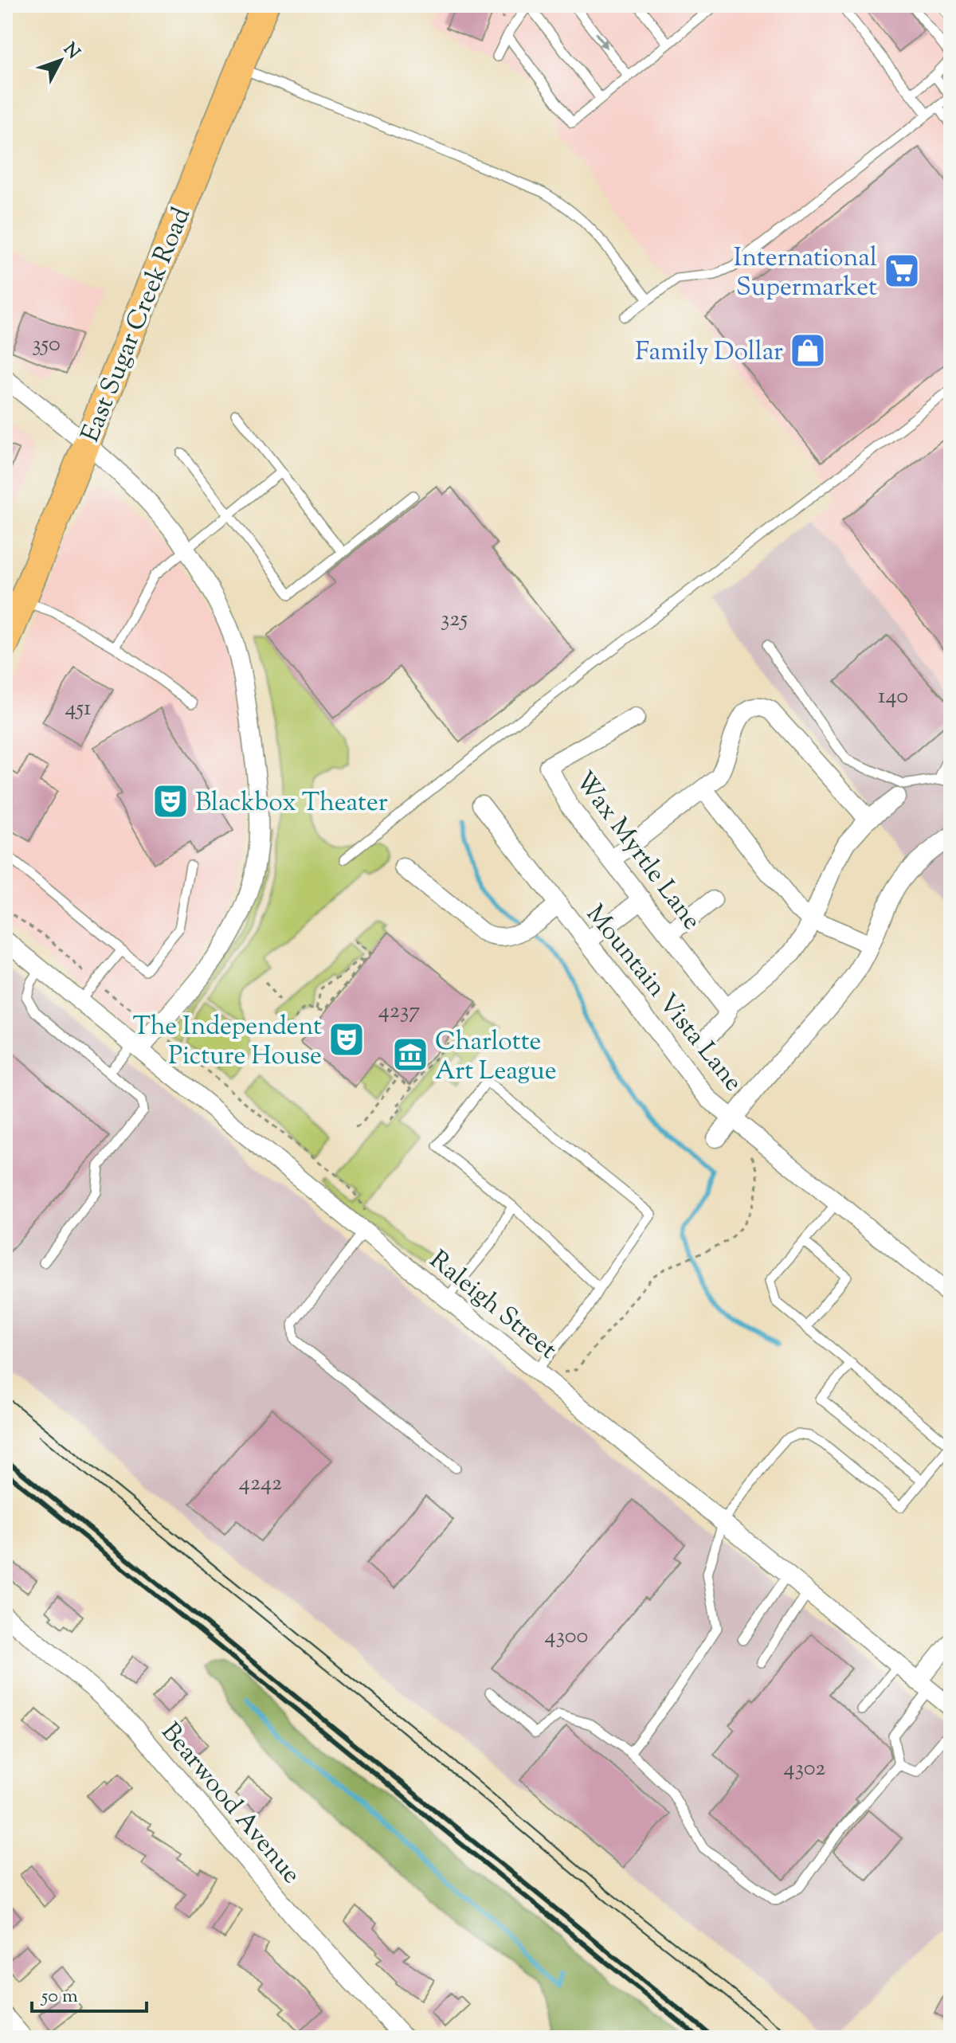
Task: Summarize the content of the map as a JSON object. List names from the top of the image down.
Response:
{
  "streets": {
    "main road": ["East Sugar Creek Road"],
    "street": [
      "Wax Myrtle Lane",
      "Mountain Vista Lane",
      "Raleigh Street",
      "Bearwood Avenue"
    ]
  },
  "places": {
    "supermarket": ["International Supermarket"],
    "shop": ["Family Dollar"],
    "theatre": ["Blackbox Theater", "The Independent Picture House"],
    "museum": ["Charlotte Art League"]
  },
  "house_numbers": [
    "350",
    "325",
    "140",
    "451",
    "4237",
    "4242",
    "4300",
    "4302"
  ],
  "scale_bar": "50 m",
  "north": "top right"
}
